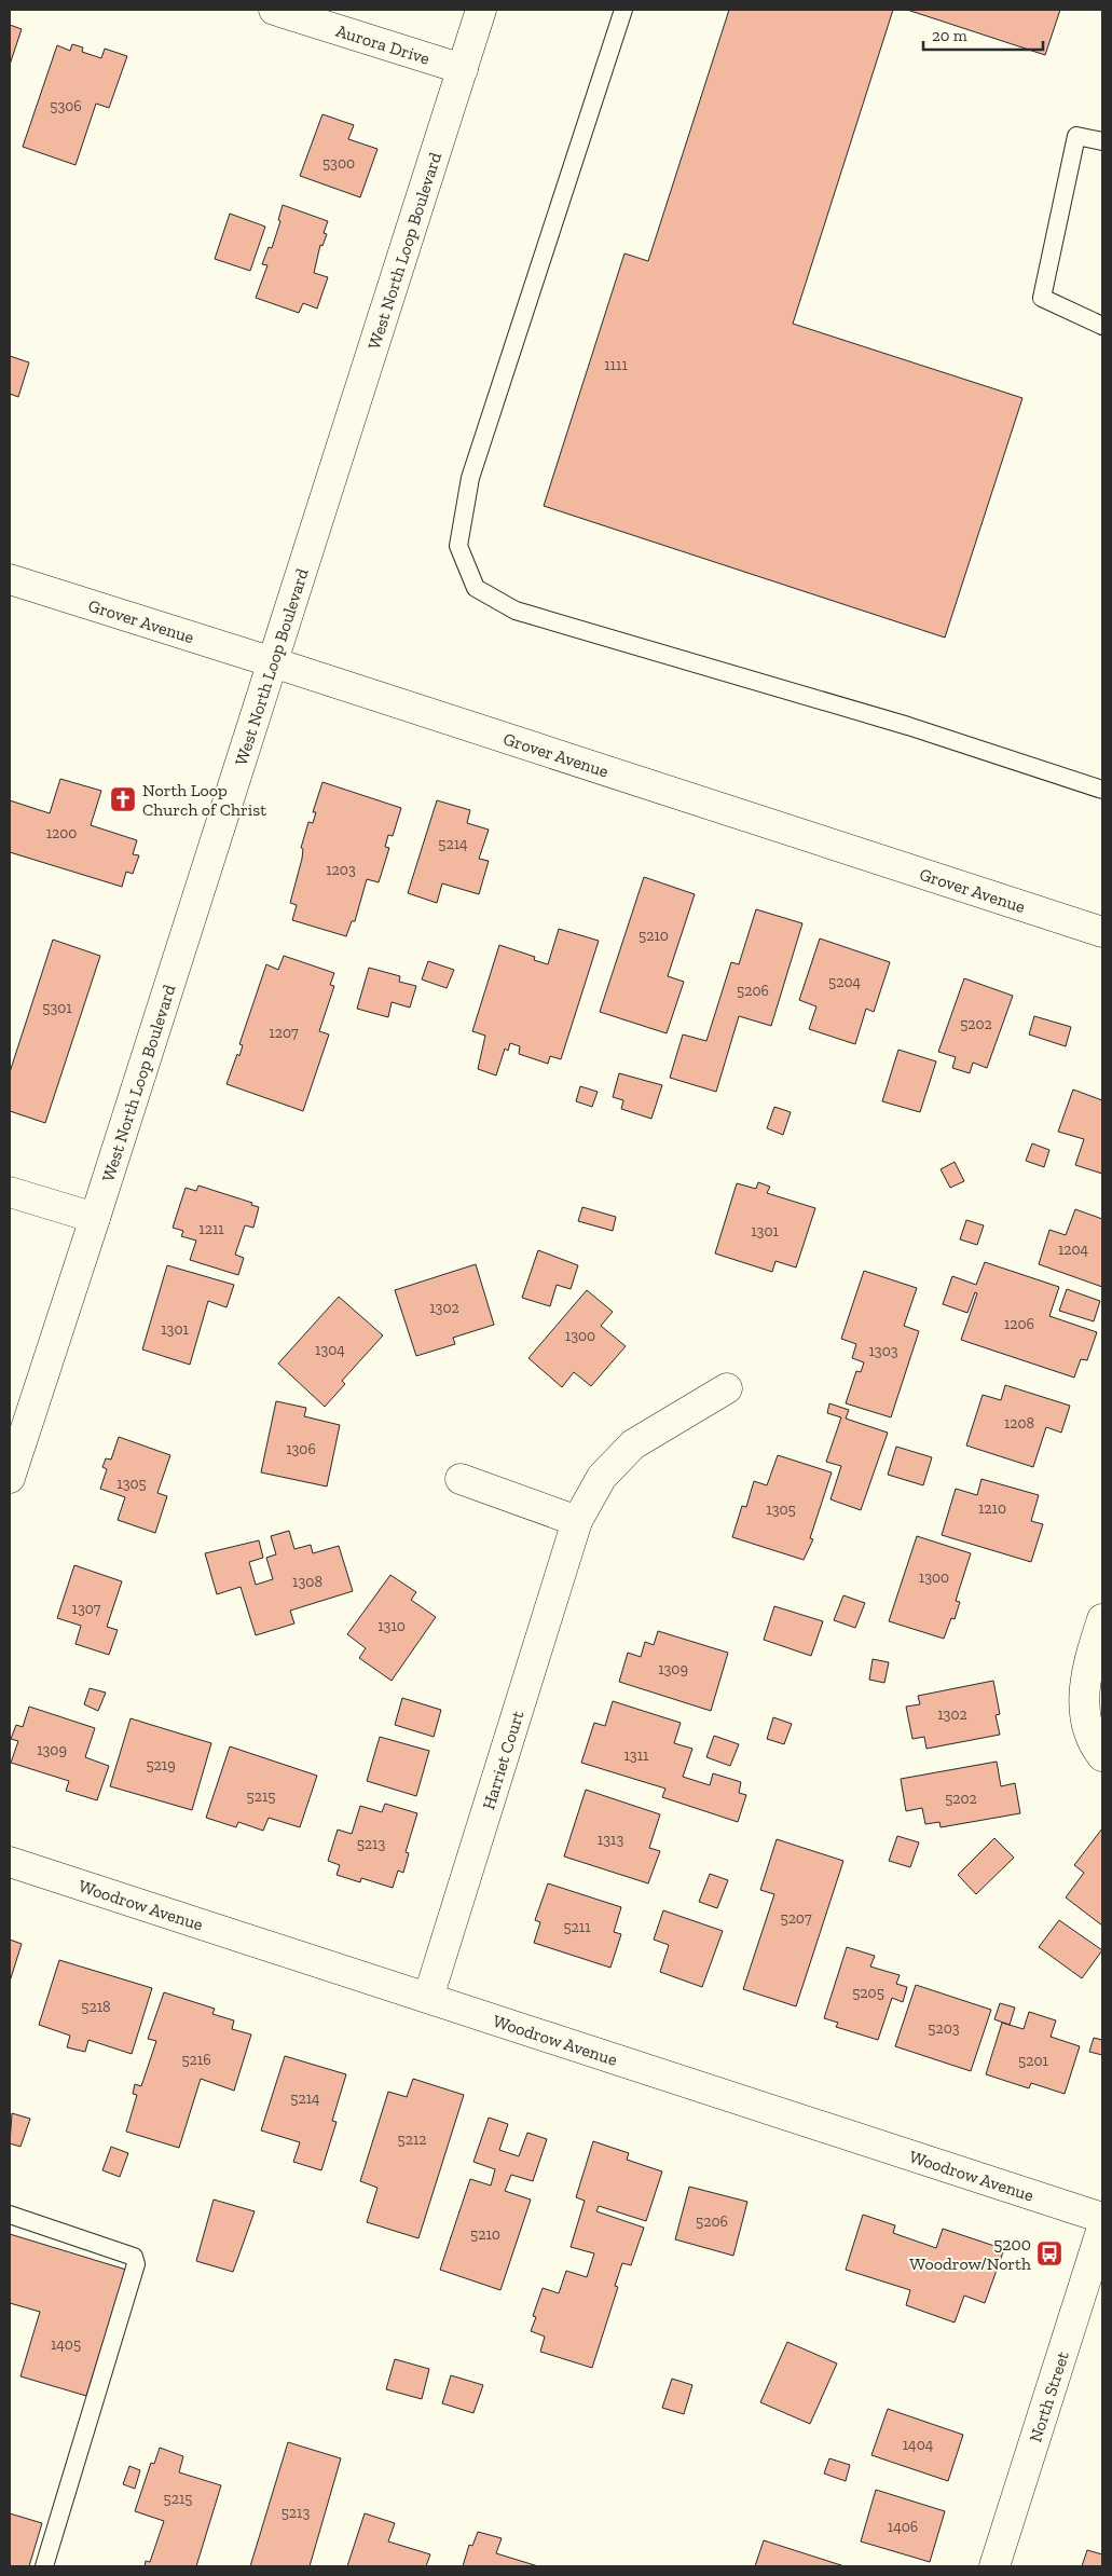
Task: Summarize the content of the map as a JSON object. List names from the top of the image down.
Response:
{
  "streets": {
    "street": [
      "Aurora Drive",
      "West North Loop Boulevard",
      "Grover Avenue",
      "Harriet Court",
      "Woodrow Avenue",
      "North Street"
    ]
  },
  "crossings": [
    ["Aurora Drive", "West North Loop Boulevard"],
    ["West North Loop Boulevard", "Grover Avenue"],
    ["Harriet Court", "Woodrow Avenue"]
  ],
  "places": {
    "church": ["North Loop Church of Christ"],
    "bus stop": ["5200 Woodrow/North"]
  },
  "house_numbers": [
    "5306",
    "5300",
    "1111",
    "1200",
    "5214",
    "1203",
    "5210",
    "5204",
    "5206",
    "5301",
    "5202",
    "1207",
    "1211",
    "1301",
    "1204",
    "1302",
    "1206",
    "1301",
    "1300",
    "1304",
    "1303",
    "1208",
    "1306",
    "1305",
    "1210",
    "1305",
    "1300",
    "1308",
    "1307",
    "1310",
    "1309",
    "1302",
    "1309",
    "1311",
    "5219",
    "5215",
    "5202",
    "1313",
    "5213",
    "5207",
    "5211",
    "5205",
    "5218",
    "5203",
    "5216",
    "5201",
    "5214",
    "5212",
    "5206",
    "5210",
    "1405",
    "1404",
    "5215",
    "5213",
    "1406"
  ],
  "scale_bar": "20 m"
}
